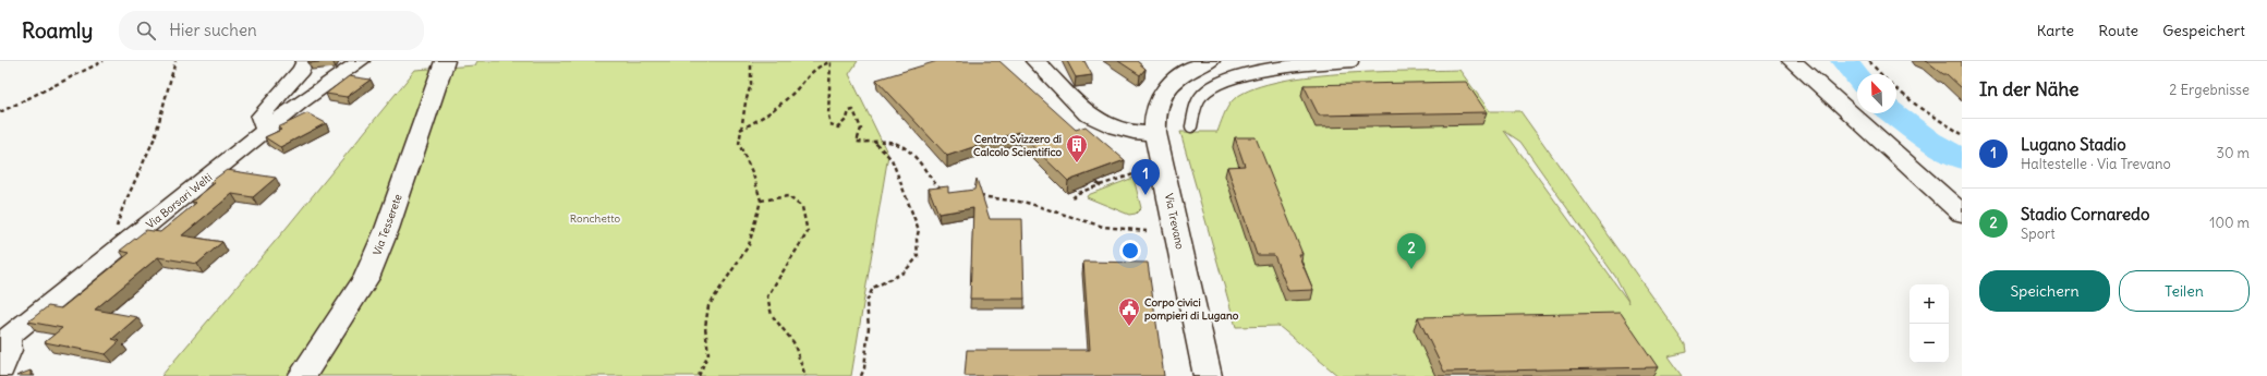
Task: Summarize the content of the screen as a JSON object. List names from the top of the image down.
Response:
{
  "streets": {
    "main road": ["Via Trevano", "Via Tesserete"],
    "street": ["Via Borsari Welti"]
  },
  "parks": ["Ronchetto"],
  "places": {
    "building": ["Centro Svizzero di Calcolo Scientifico"],
    "public building": ["Corpo civici pompieri di Lugano"]
  },
  "north": "top left",
  "page": {
    "header": "Roamly",
    "search": "Hier suchen",
    "nav": ["Karte", "Route", "Gespeichert"],
    "heading": ["In der Nähe", "2 Ergebnisse"],
    "list": [
      {
        "mark": "1",
        "name": "Lugano Stadio",
        "note": "Haltestelle · Via Trevano",
        "value": "30 m"
      },
      {
        "mark": "2",
        "name": "Stadio Cornaredo",
        "note": "Sport",
        "value": "100 m"
      }
    ],
    "pins": ["1", "2"],
    "buttons": ["Speichern", "Teilen"],
    "map_buttons": ["+", "−"]
  }
}
